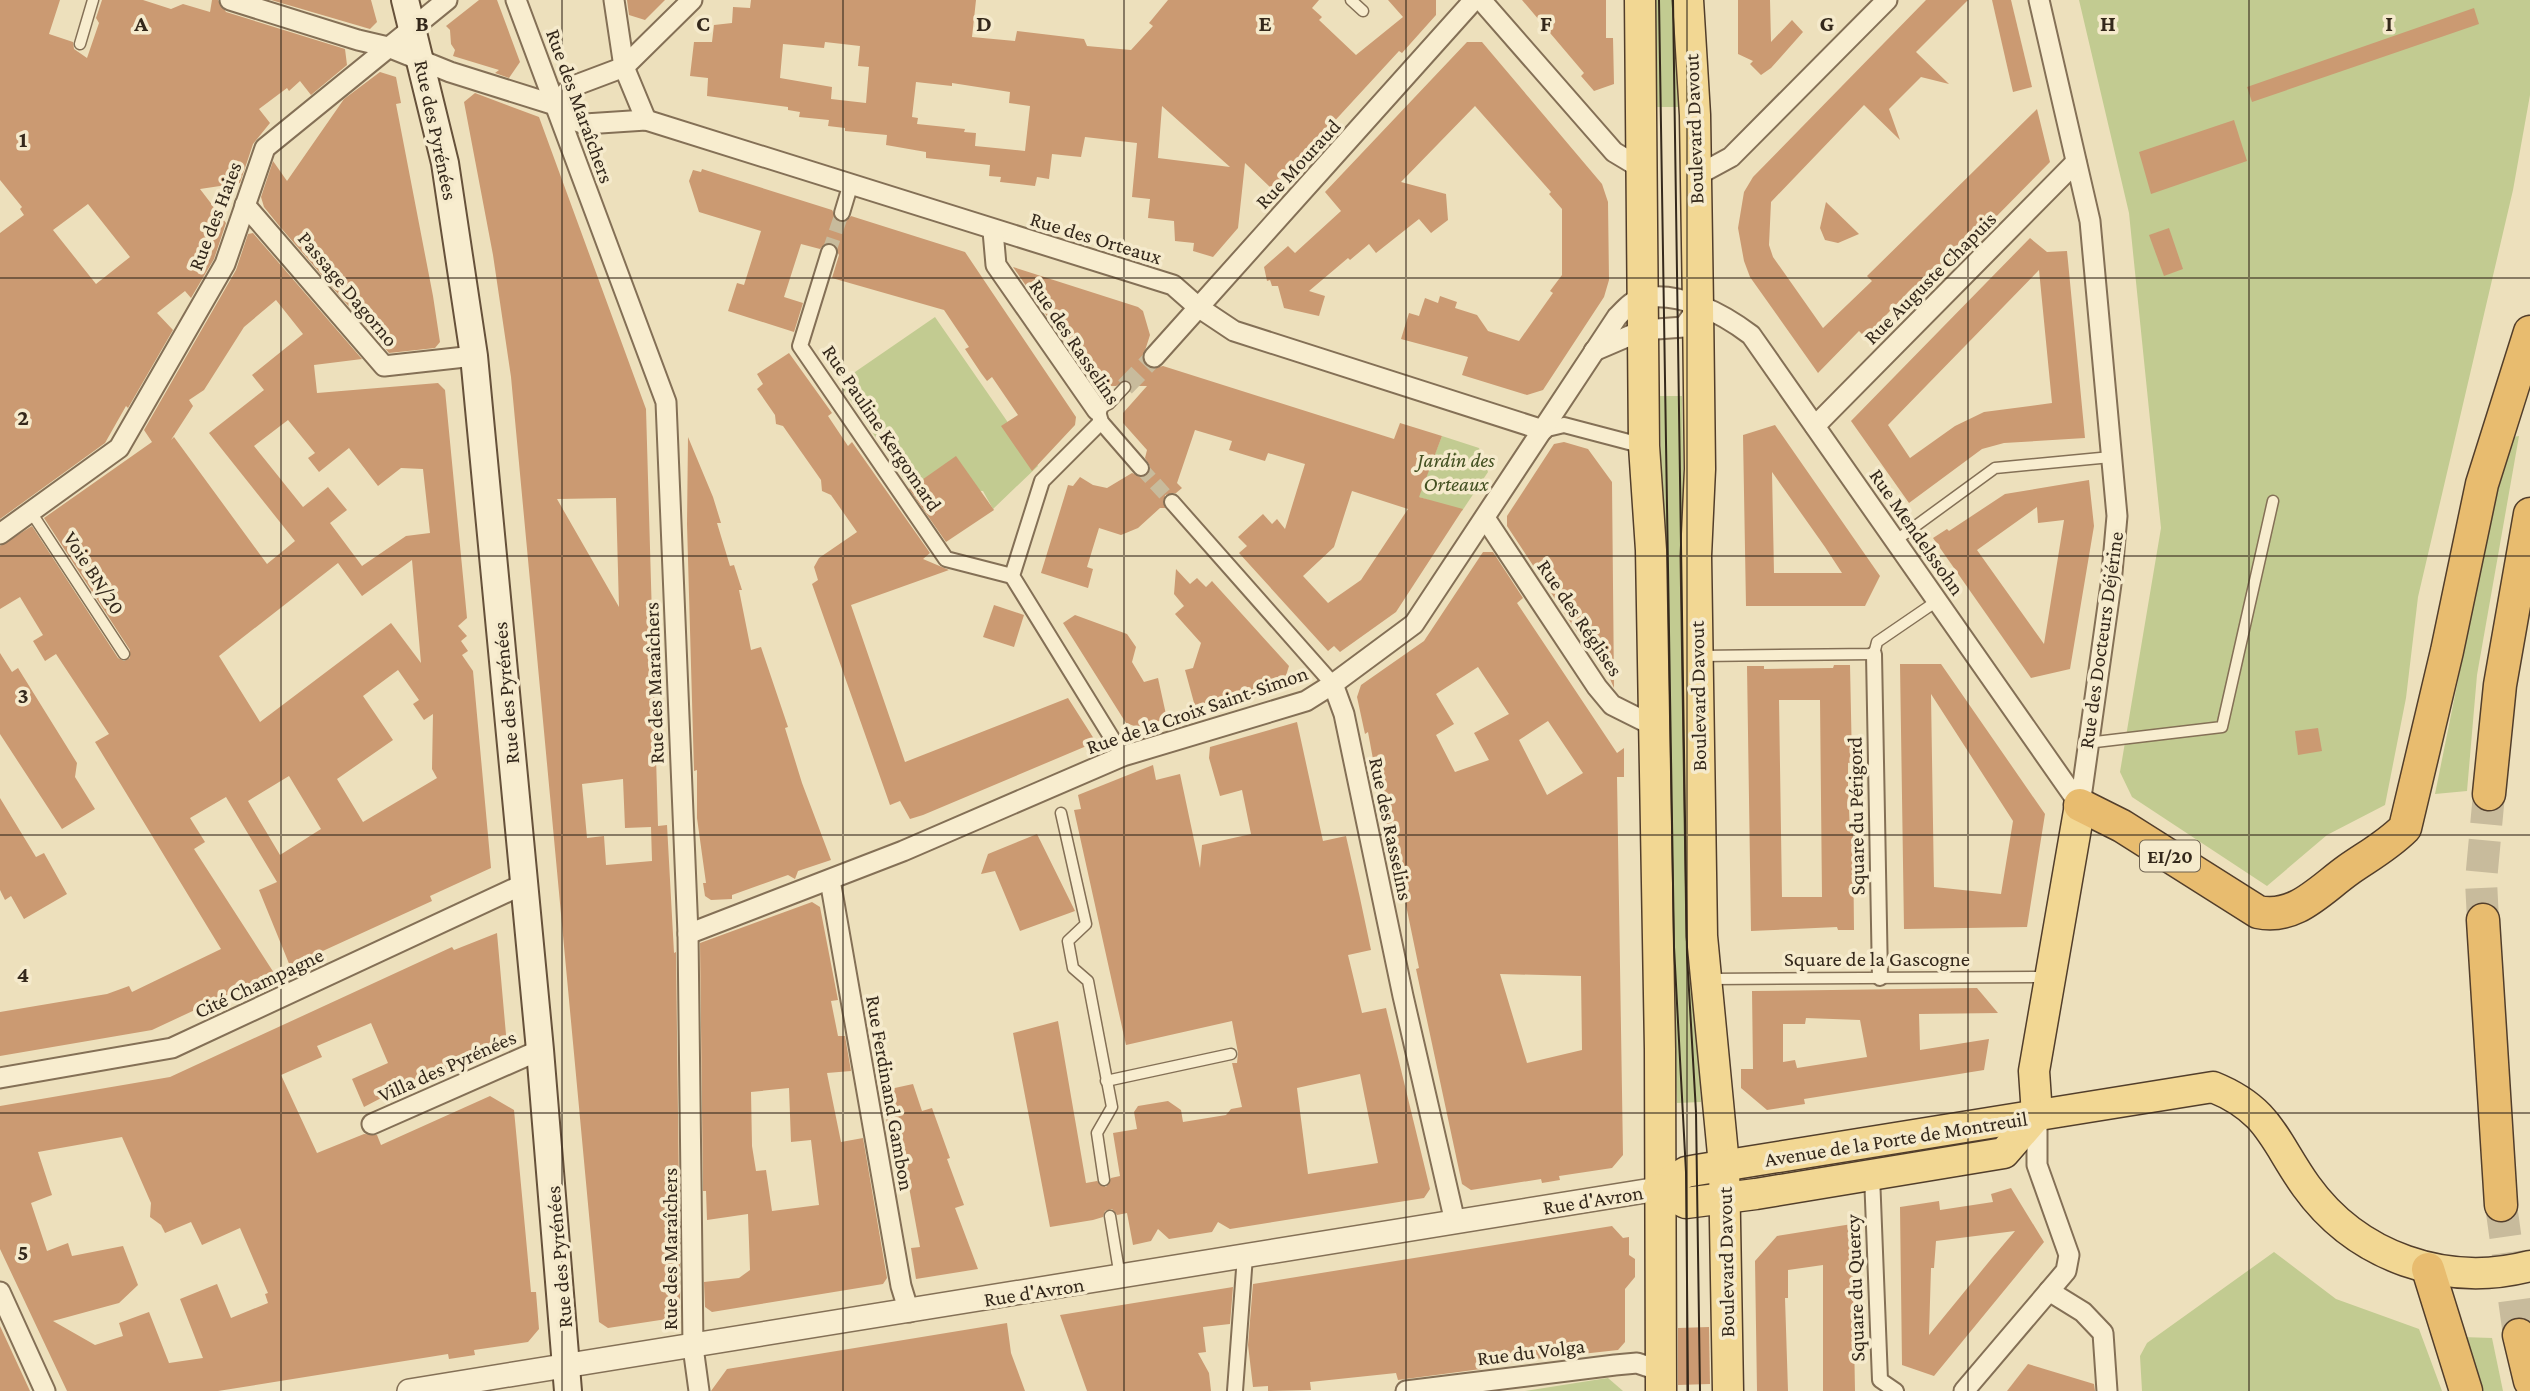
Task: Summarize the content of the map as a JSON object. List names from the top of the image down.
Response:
{
  "streets": {
    "highway": ["EI/20"],
    "main road": [
      "Boulevard Davout",
      "Rue des Pyrénées",
      "Rue des Docteurs Déjérine",
      "Avenue de la Porte de Montreuil"
    ],
    "street": [
      "Rue des Maraîchers",
      "Rue Mouraud",
      "Rue des Haies",
      "Rue des Orteaux",
      "Rue Auguste Chapuis",
      "Passage Dagorno",
      "Rue des Rasselins",
      "Rue Pauline Kergomard",
      "Rue Mendelssohn",
      "Rue des Réglises",
      "Rue de la Croix Saint-Simon",
      "Square du Périgord",
      "Cité Champagne",
      "Villa des Pyrénées",
      "Rue Ferdinand Gambon",
      "Rue d'Avron",
      "Square du Quercy",
      "Rue du Volga"
    ],
    "lane": ["Voie BN/20", "Square de la Gascogne"]
  },
  "crossings": [
    ["Rue des Maraîchers", "Rue des Orteaux"],
    ["Rue des Maraîchers", "Rue de la Croix Saint-Simon"],
    ["Rue des Maraîchers", "Rue d'Avron"],
    ["Boulevard Davout", "Rue des Orteaux"],
    ["Boulevard Davout", "Rue Mendelssohn"],
    ["Boulevard Davout", "Rue des Réglises"],
    ["Boulevard Davout", "Rue de la Croix Saint-Simon"],
    ["Boulevard Davout", "Square de la Gascogne"],
    ["Boulevard Davout", "Avenue de la Porte de Montreuil"],
    ["Boulevard Davout", "Rue d'Avron"],
    ["Boulevard Davout", "Rue du Volga"],
    ["Rue des Pyrénées", "Rue des Haies"],
    ["Rue des Pyrénées", "Rue des Orteaux"],
    ["Rue des Pyrénées", "Passage Dagorno"],
    ["Rue des Pyrénées", "Cité Champagne"],
    ["Rue des Pyrénées", "Villa des Pyrénées"],
    ["Rue des Pyrénées", "Rue d'Avron"],
    ["Rue Mouraud", "Rue des Orteaux"],
    ["Rue des Haies", "Rue des Orteaux"],
    ["Rue des Haies", "Passage Dagorno"],
    ["Rue des Haies", "Voie BN/20"],
    ["Rue des Orteaux", "Rue des Rasselins"],
    ["Rue des Orteaux", "Rue de la Croix Saint-Simon"],
    ["Rue Auguste Chapuis", "Rue Mendelssohn"],
    ["Rue Auguste Chapuis", "Rue des Docteurs Déjérine"],
    ["Rue des Rasselins", "Rue de la Croix Saint-Simon"],
    ["Rue des Rasselins", "Rue d'Avron"],
    ["Rue Mendelssohn", "Rue des Docteurs Déjérine"],
    ["Rue Mendelssohn", "Rue de la Croix Saint-Simon"],
    ["Rue Mendelssohn", "EI/20"],
    ["Rue des Réglises", "Rue de la Croix Saint-Simon"],
    ["Rue des Docteurs Déjérine", "EI/20"],
    ["Rue des Docteurs Déjérine", "Square de la Gascogne"],
    ["Rue des Docteurs Déjérine", "Avenue de la Porte de Montreuil"],
    ["Rue de la Croix Saint-Simon", "Rue Ferdinand Gambon"],
    ["Square du Périgord", "Square de la Gascogne"],
    ["Rue Ferdinand Gambon", "Rue d'Avron"],
    ["Avenue de la Porte de Montreuil", "Rue d'Avron"],
    ["Avenue de la Porte de Montreuil", "Square du Quercy"]
  ],
  "parks": ["Jardin des Orteaux"],
  "grid": {
    "columns": [
      "A",
      "B",
      "C",
      "D",
      "E",
      "F",
      "G",
      "H",
      "I"
    ],
    "rows": [
      "1",
      "2",
      "3",
      "4",
      "5"
    ]
  }
}
